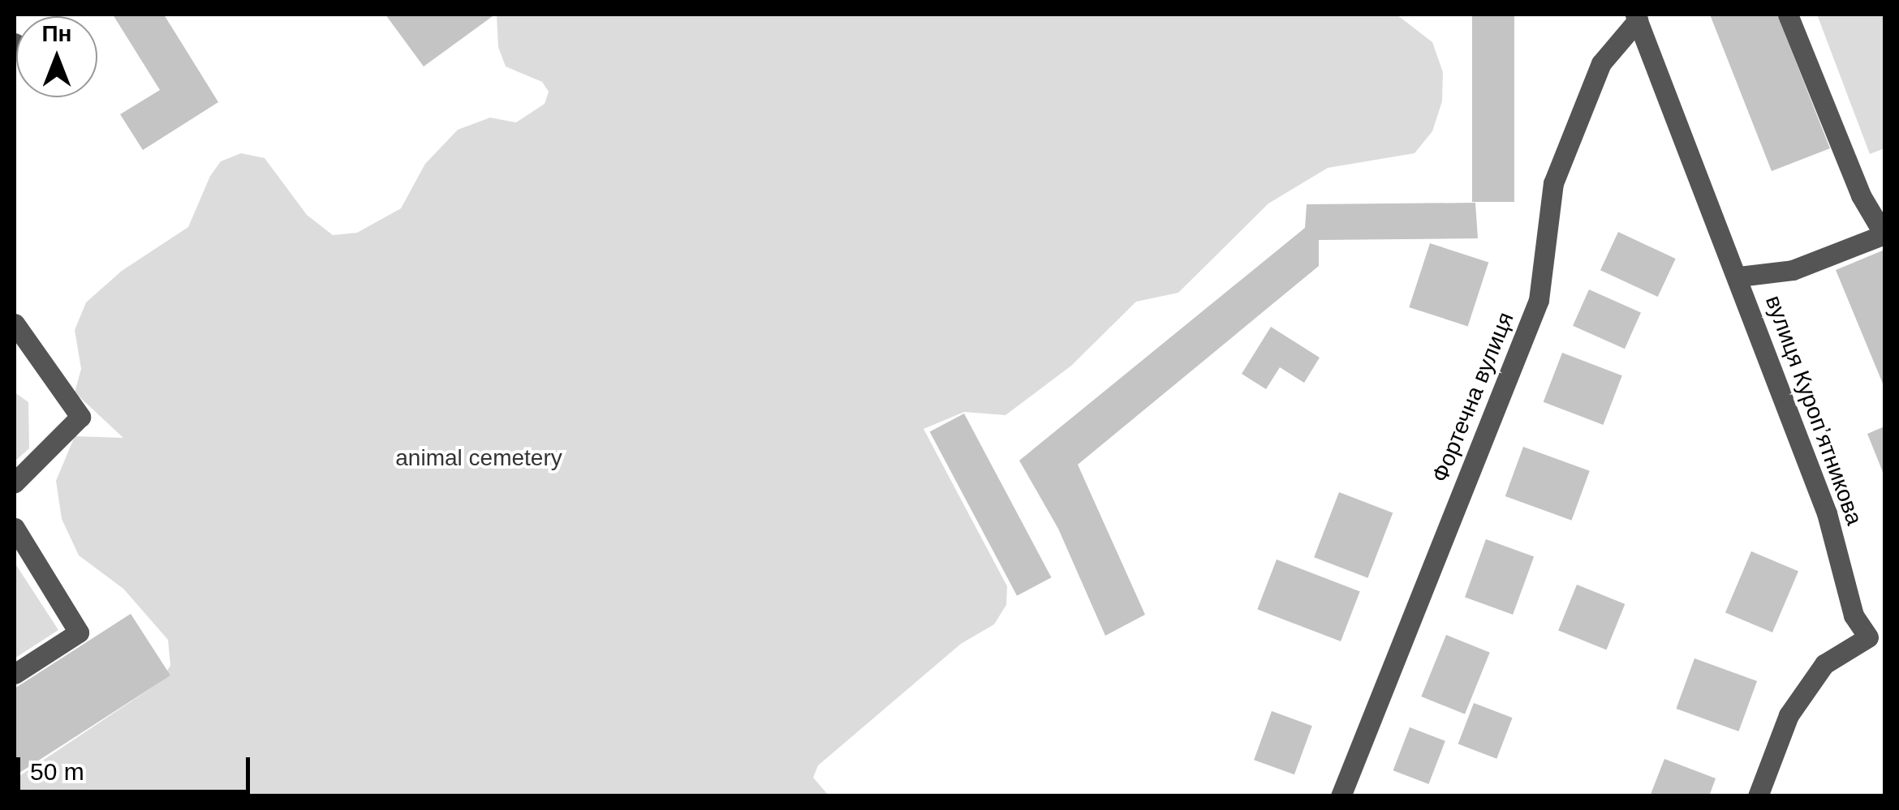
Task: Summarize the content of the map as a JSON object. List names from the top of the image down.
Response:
{
  "streets": {
    "street": ["Фортечна вулиця", "вулиця Куропʼятникова"]
  },
  "crossings": [
    ["Фортечна вулиця", "вулиця Куропʼятникова"]
  ],
  "parks": ["animal cemetery"],
  "scale_bar": "50 m",
  "north": "top"
}
